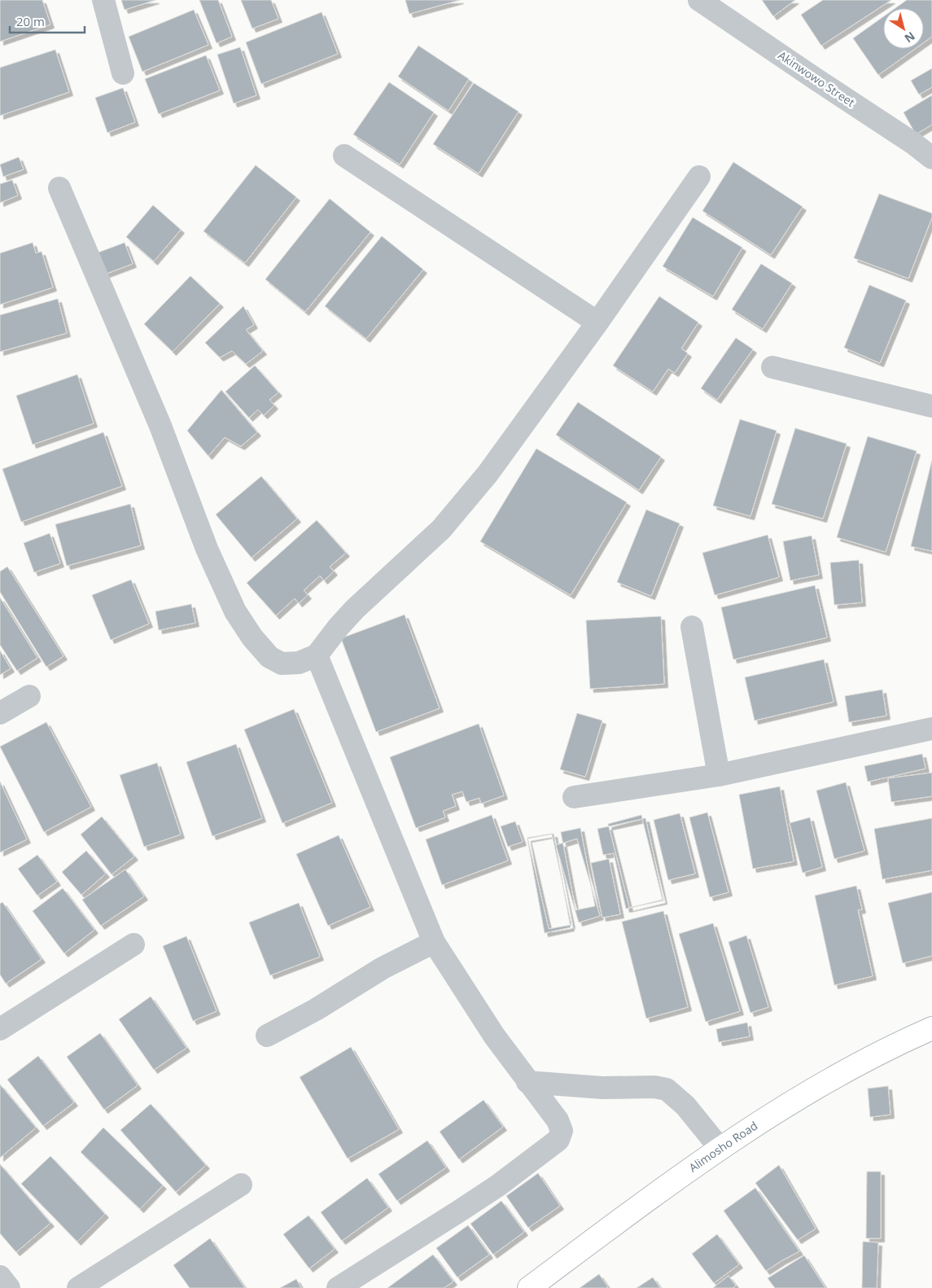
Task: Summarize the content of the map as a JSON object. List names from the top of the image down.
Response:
{
  "streets": {
    "main road": ["Alimosho Road"],
    "street": ["Akinwowo Street"]
  },
  "scale_bar": "20 m",
  "north": "bottom right"
}
